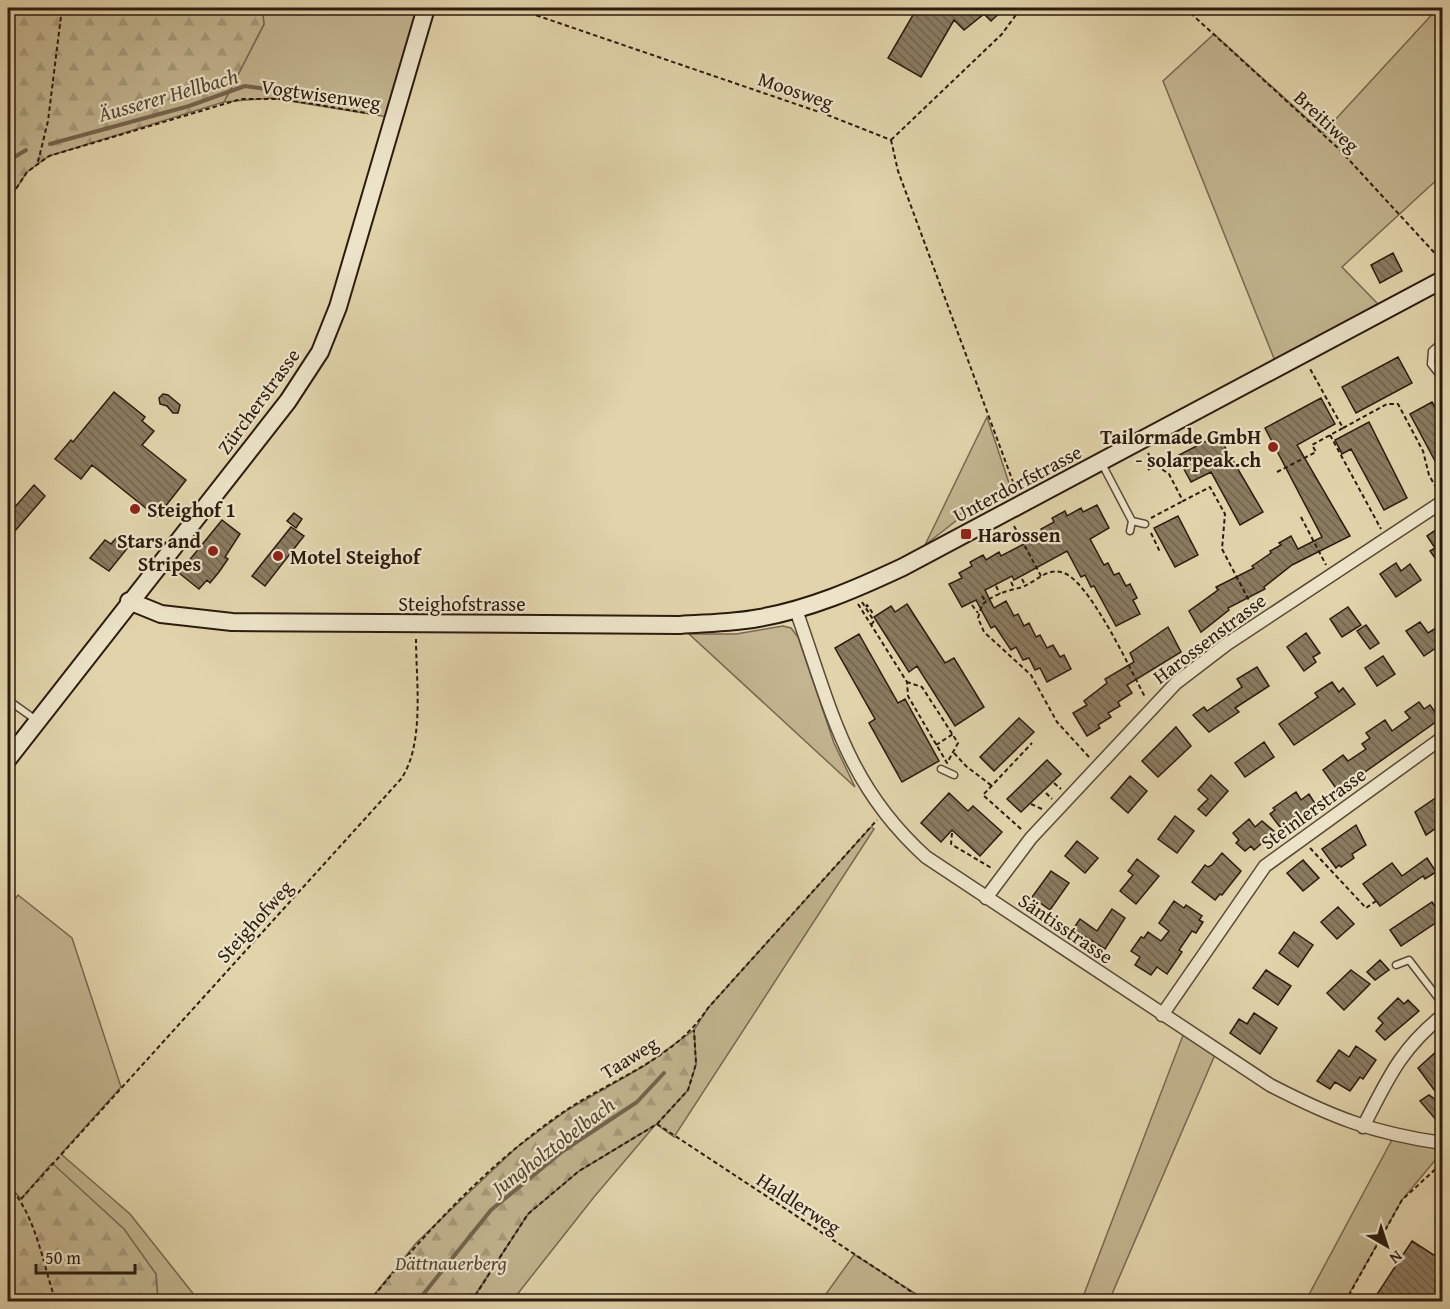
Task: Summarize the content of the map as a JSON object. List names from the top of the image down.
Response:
{
  "streets": {
    "street": [
      "Zürcherstrasse",
      "Unterdorfstrasse",
      "Steighofstrasse",
      "Harossenstrasse",
      "Steinlerstrasse",
      "Säntisstrasse"
    ],
    "path": [
      "Moosweg",
      "Vogtwisenweg",
      "Breitiweg",
      "Steighofweg",
      "Taaweg",
      "Haldlerweg"
    ]
  },
  "crossings": [
    ["Vogtwisenweg", "Zürcherstrasse"],
    ["Zürcherstrasse", "Steighofstrasse"],
    ["Unterdorfstrasse", "Steighofstrasse"],
    ["Unterdorfstrasse", "Säntisstrasse"],
    ["Steighofstrasse", "Steighofweg"],
    ["Steighofstrasse", "Säntisstrasse"],
    ["Harossenstrasse", "Säntisstrasse"],
    ["Steinlerstrasse", "Säntisstrasse"],
    ["Säntisstrasse", "Taaweg"]
  ],
  "water": ["Äusserer Hellbach", "Jungholztobelbach"],
  "parks": ["Dättnauerberg"],
  "places": {
    "other": [
      "Tailormade GmbH - solarpeak.ch",
      "Steighof 1",
      "Stars and Stripes",
      "Motel Steighof"
    ],
    "transit": ["Harossen"]
  },
  "scale_bar": "50 m",
  "north": "bottom right"
}
